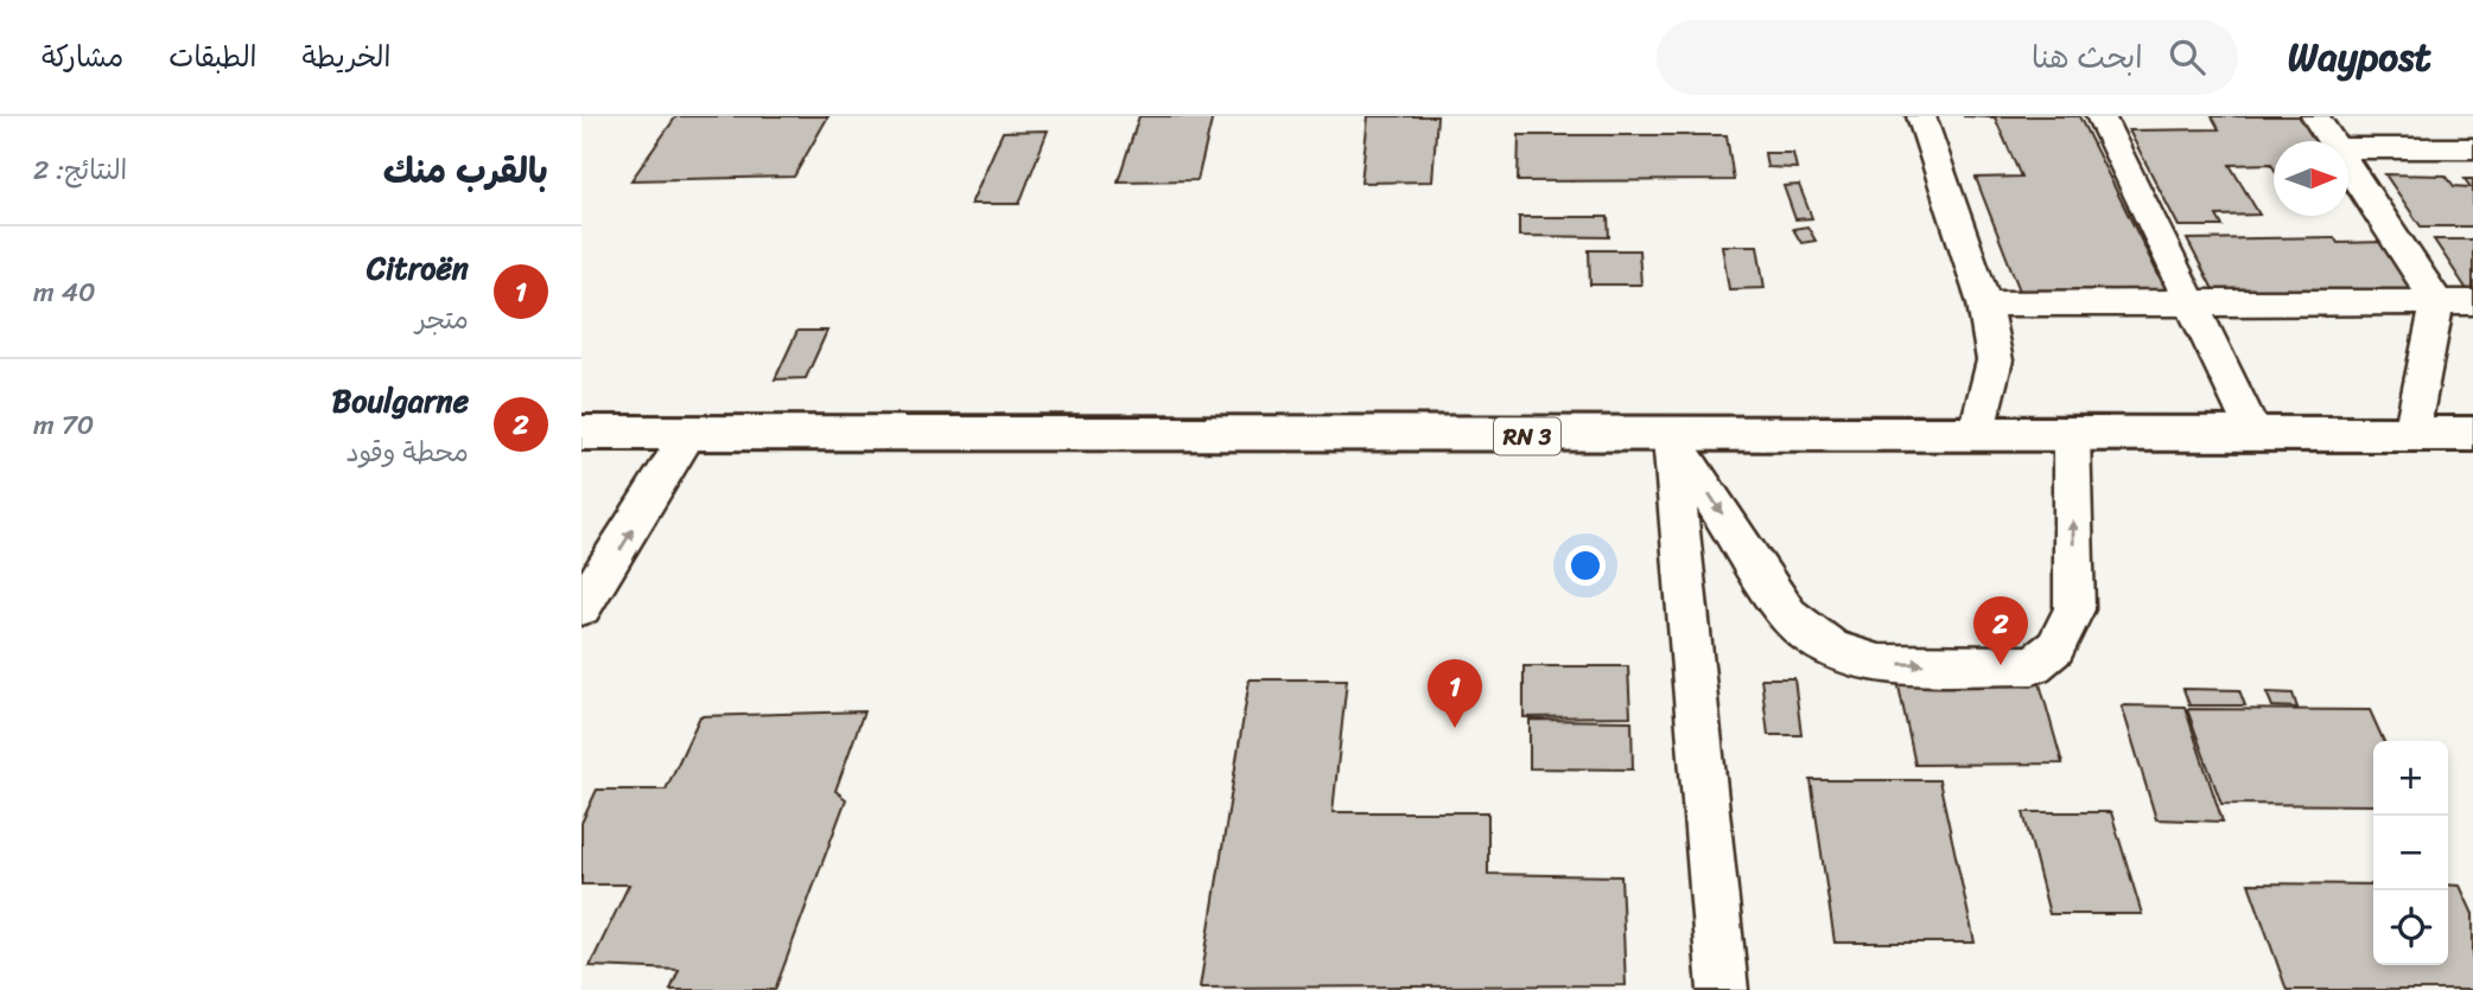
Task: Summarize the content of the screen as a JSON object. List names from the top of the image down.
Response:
{
  "streets": {
    "main road": ["RN 3"]
  },
  "north": "right",
  "page": {
    "header": "Waypost",
    "search": "ابحث هنا",
    "nav": ["الخريطة", "الطبقات", "مشاركة"],
    "heading": ["بالقرب منك", "النتائج: 2"],
    "list": [
      {
        "mark": "1",
        "name": "Citroën",
        "note": "متجر",
        "value": "40 m"
      },
      {
        "mark": "2",
        "name": "Boulgarne",
        "note": "محطة وقود",
        "value": "70 m"
      }
    ],
    "pins": ["2", "1"],
    "map_buttons": ["+", "−"]
  }
}
